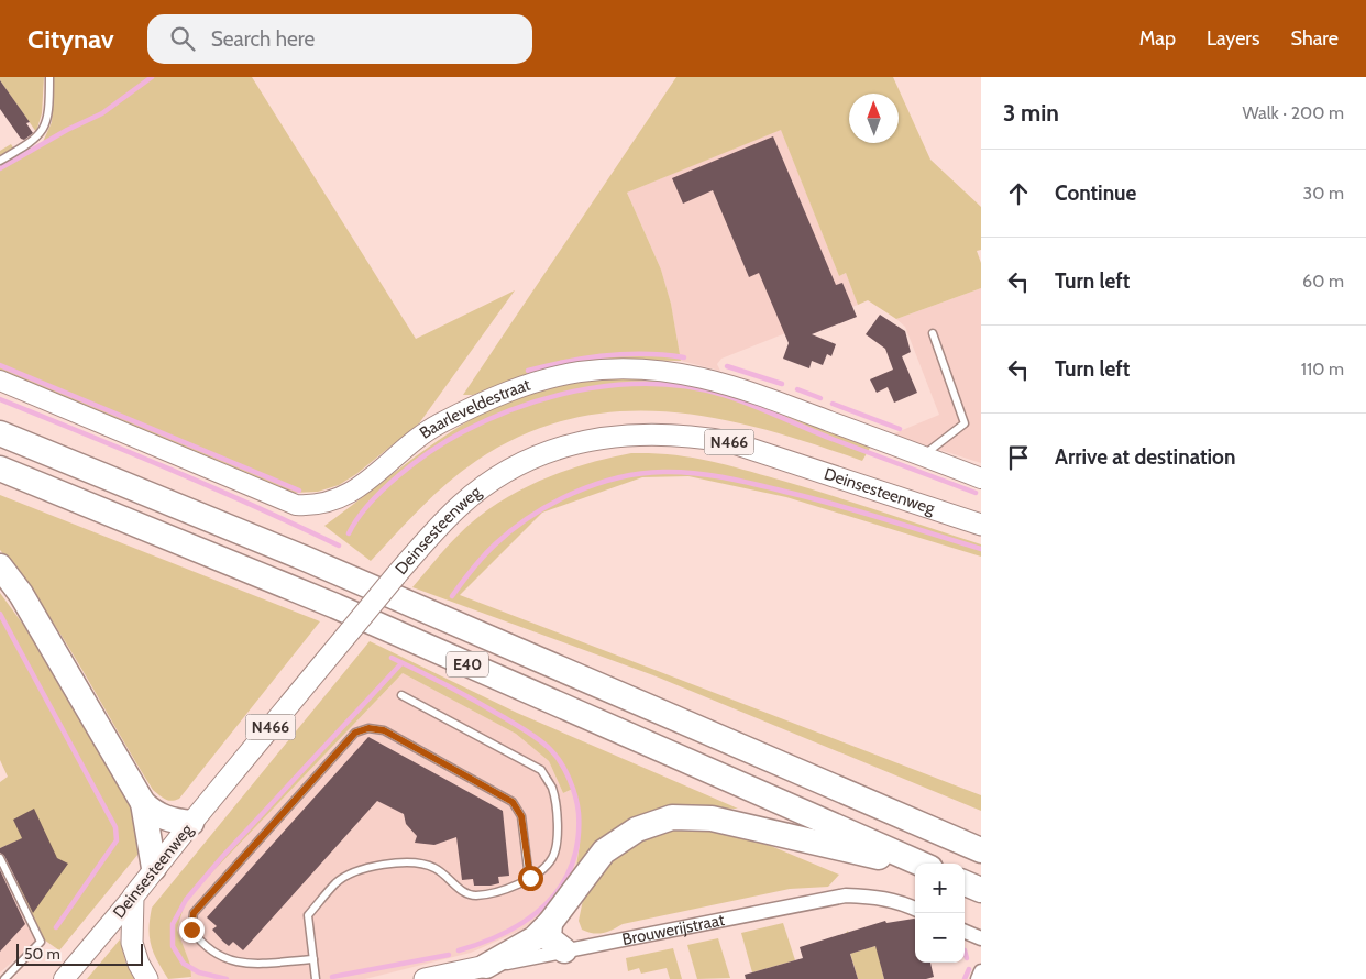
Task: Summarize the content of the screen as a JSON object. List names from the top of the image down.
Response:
{
  "streets": {
    "highway": ["E40"],
    "main road": ["N466", "Deinsesteenweg", "Brouwerijstraat"],
    "street": ["Baarleveldestraat"]
  },
  "scale_bar": "50 m",
  "north": "top",
  "page": {
    "header": "Citynav",
    "search": "Search here",
    "nav": ["Map", "Layers", "Share"],
    "heading": ["3 min", "Walk · 200 m"],
    "list": [
      ["Continue", "30 m"],
      ["Turn left", "60 m"],
      ["Turn left", "110 m"],
      "Arrive at destination"
    ],
    "map_buttons": ["+", "−"],
    "scale": "50 m"
  }
}
